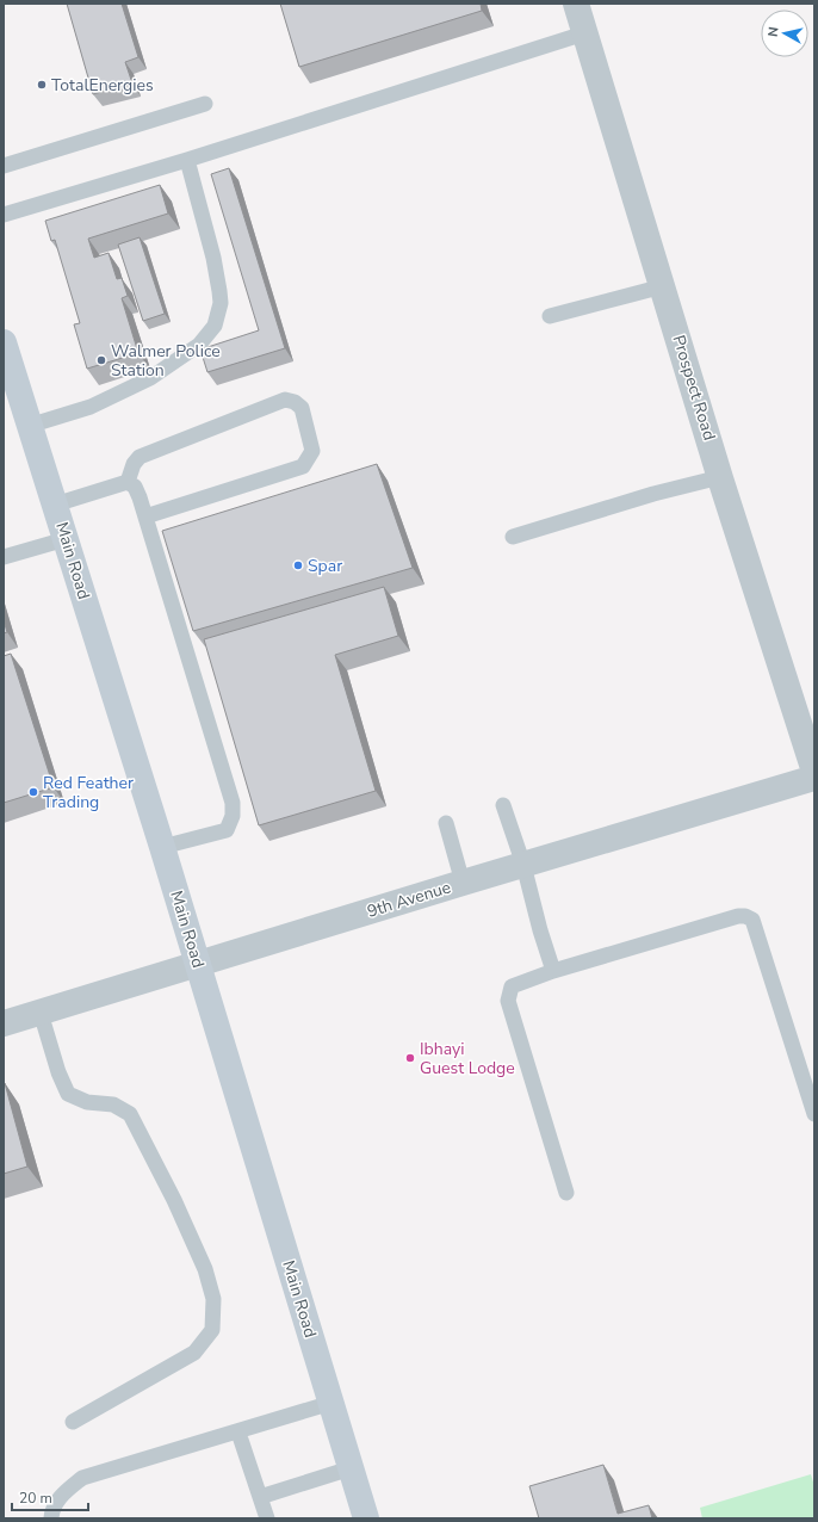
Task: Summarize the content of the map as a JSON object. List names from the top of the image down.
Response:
{
  "streets": {
    "main road": ["Main Road"],
    "street": ["Prospect Road", "9th Avenue"]
  },
  "crossings": [
    ["Main Road", "9th Avenue"]
  ],
  "places": [
    "TotalEnergies",
    "Walmer Police Station",
    "Spar",
    "Red Feather Trading",
    "Ibhayi Guest Lodge"
  ],
  "scale_bar": "20 m",
  "north": "left"
}
